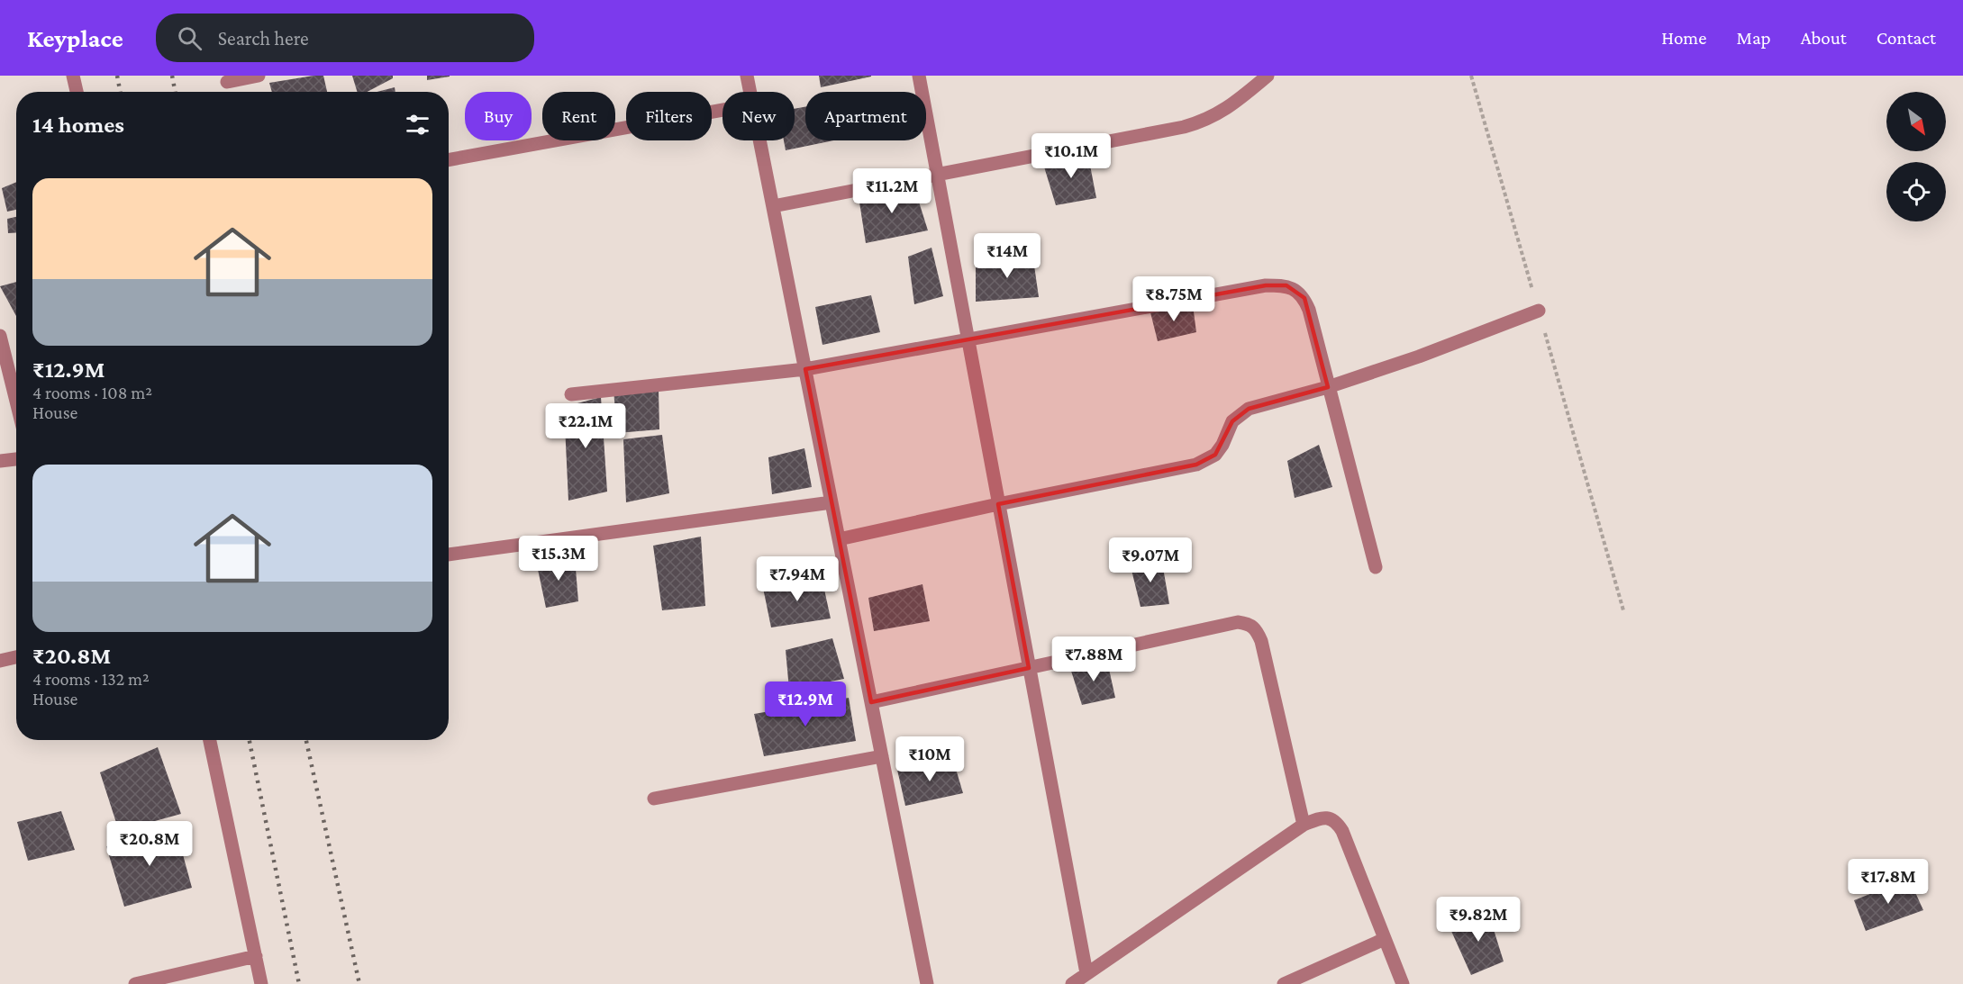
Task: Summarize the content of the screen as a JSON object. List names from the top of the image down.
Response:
{
  "north": "bottom right",
  "page": {
    "header": "Keyplace",
    "search": "Search here",
    "nav": [
      "Home",
      "Map",
      "About",
      "Contact"
    ],
    "chip": [
      "Buy",
      "Rent",
      "Filters",
      "New",
      "Apartment"
    ],
    "heading": "14 homes",
    "price": [
      "₹10.1M",
      "₹11.2M",
      "₹14M",
      "₹8.75M",
      "₹22.1M",
      "₹15.3M",
      "₹9.07M",
      "₹7.94M",
      "₹7.88M",
      "₹12.9M",
      "₹10M",
      "₹20.8M",
      "₹17.8M",
      "₹9.82M"
    ],
    "list": [
      {
        "name": "₹12.9M",
        "note": "4 rooms · 108 m² · House"
      },
      {
        "name": "₹20.8M",
        "note": "4 rooms · 132 m² · House"
      }
    ]
  }
}
